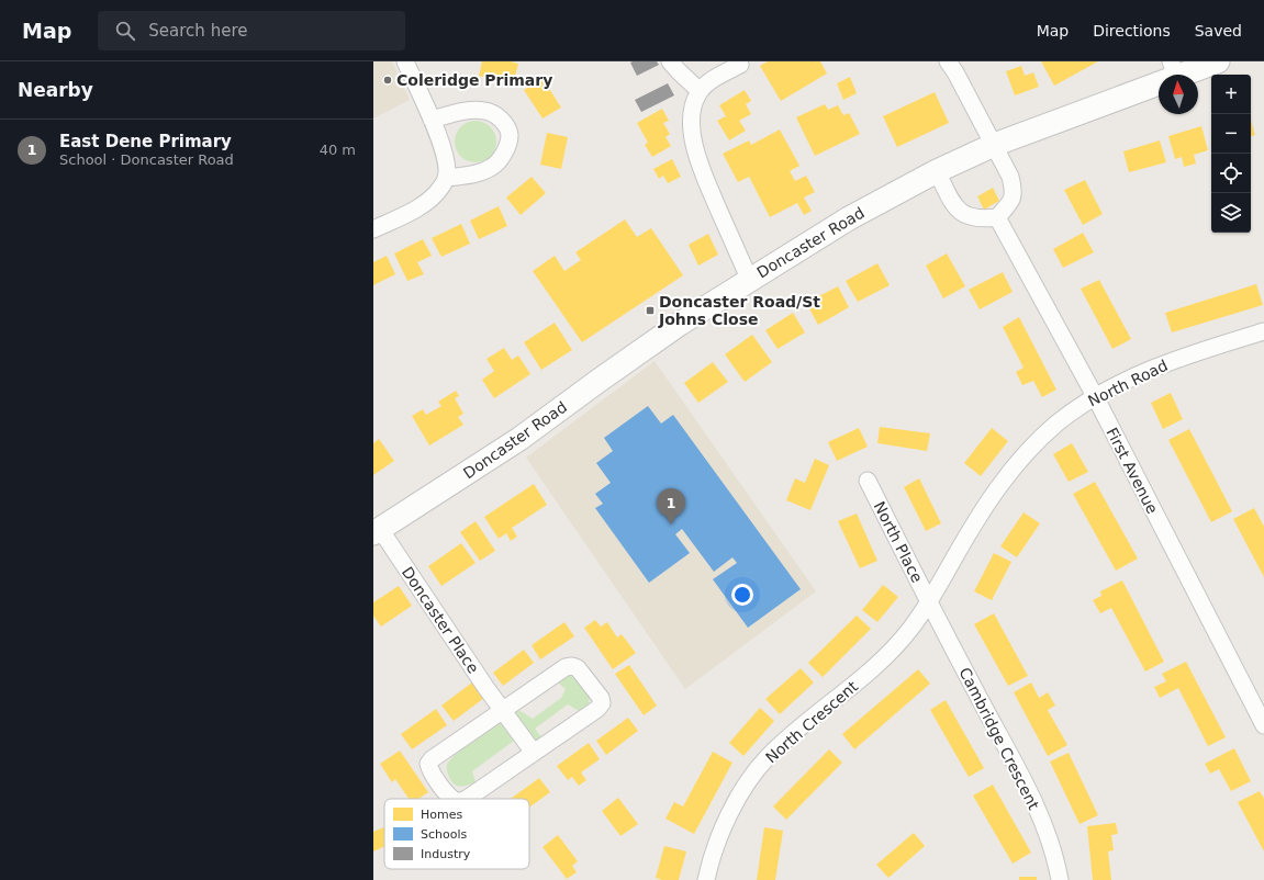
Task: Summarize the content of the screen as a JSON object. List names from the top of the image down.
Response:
{
  "streets": {
    "street": [
      "Doncaster Road",
      "North Road",
      "First Avenue",
      "North Place",
      "Doncaster Place",
      "North Crescent",
      "Cambridge Crescent"
    ]
  },
  "crossings": [
    ["Doncaster Road", "First Avenue"],
    ["Doncaster Road", "Doncaster Place"],
    ["North Road", "First Avenue"],
    ["North Road", "North Place"],
    ["North Road", "North Crescent"],
    ["North Road", "Cambridge Crescent"],
    ["North Place", "North Crescent"],
    ["North Place", "Cambridge Crescent"],
    ["North Crescent", "Cambridge Crescent"]
  ],
  "places": {
    "other": ["Coleridge Primary"],
    "transit": ["Doncaster Road/St Johns Close"]
  },
  "legend": ["Homes", "Schools", "Industry"],
  "north": "top",
  "page": {
    "header": "Map",
    "search": "Search here",
    "nav": ["Map", "Directions", "Saved"],
    "heading": "Nearby",
    "map_buttons": ["+", "−"],
    "list": [
      {
        "mark": "1",
        "name": "East Dene Primary",
        "note": "School · Doncaster Road",
        "value": "40 m"
      }
    ],
    "pins": "1"
  }
}
